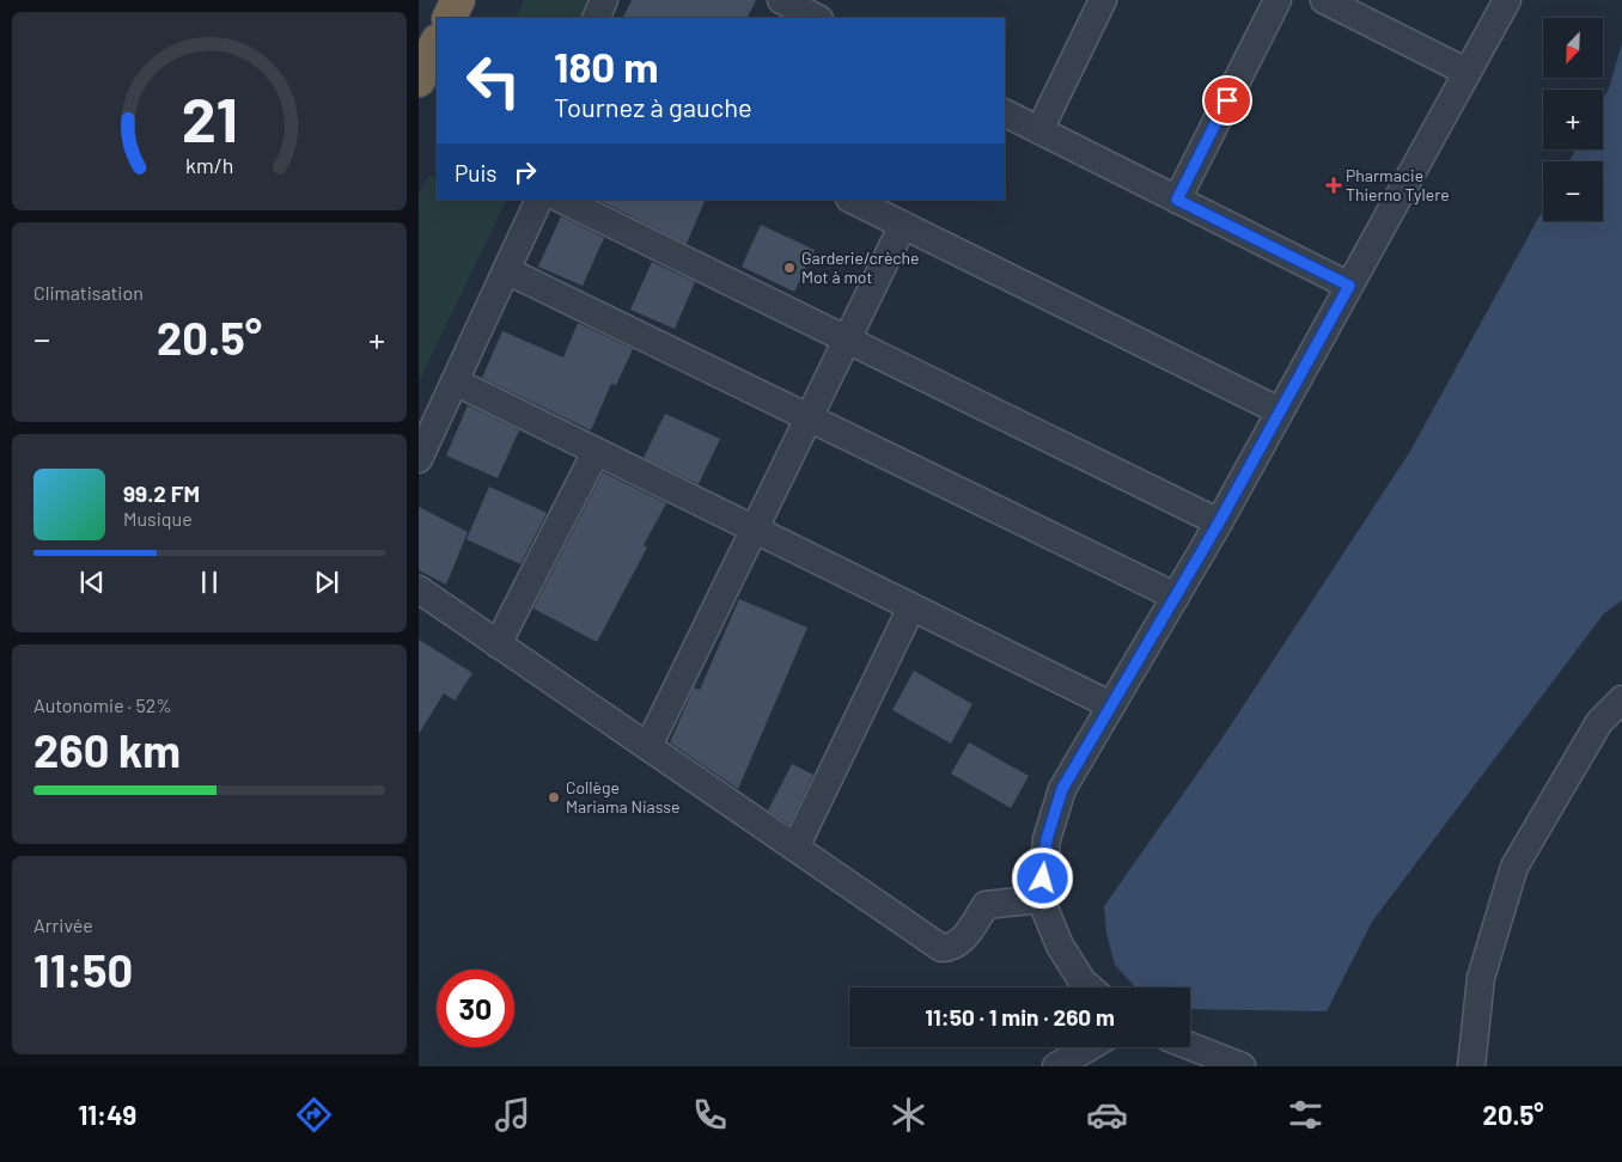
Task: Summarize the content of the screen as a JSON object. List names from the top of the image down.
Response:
{
  "places": {
    "health": ["Pharmacie Thierno Tylere"],
    "other": ["Garderie/crèche Mot à mot", "Collège Mariama Niasse"]
  },
  "north": "bottom left",
  "page": {
    "map_buttons": ["+", "−"],
    "turn": ["180 m", "Tournez à gauche"],
    "then": "Puis",
    "tile": [
      "Climatisation",
      ["Autonomie · 52%", "260 km"],
      ["Arrivée", "11:50"]
    ],
    "heat": ["−", "20.5°", "+"],
    "song": ["99.2 FM", "Musique"],
    "limit": "30",
    "trip": "11:50 · 1 min · 260 m",
    "tabs": ["11:49", "20.5°"],
    "gauge": ["21", "km/h"]
  }
}
